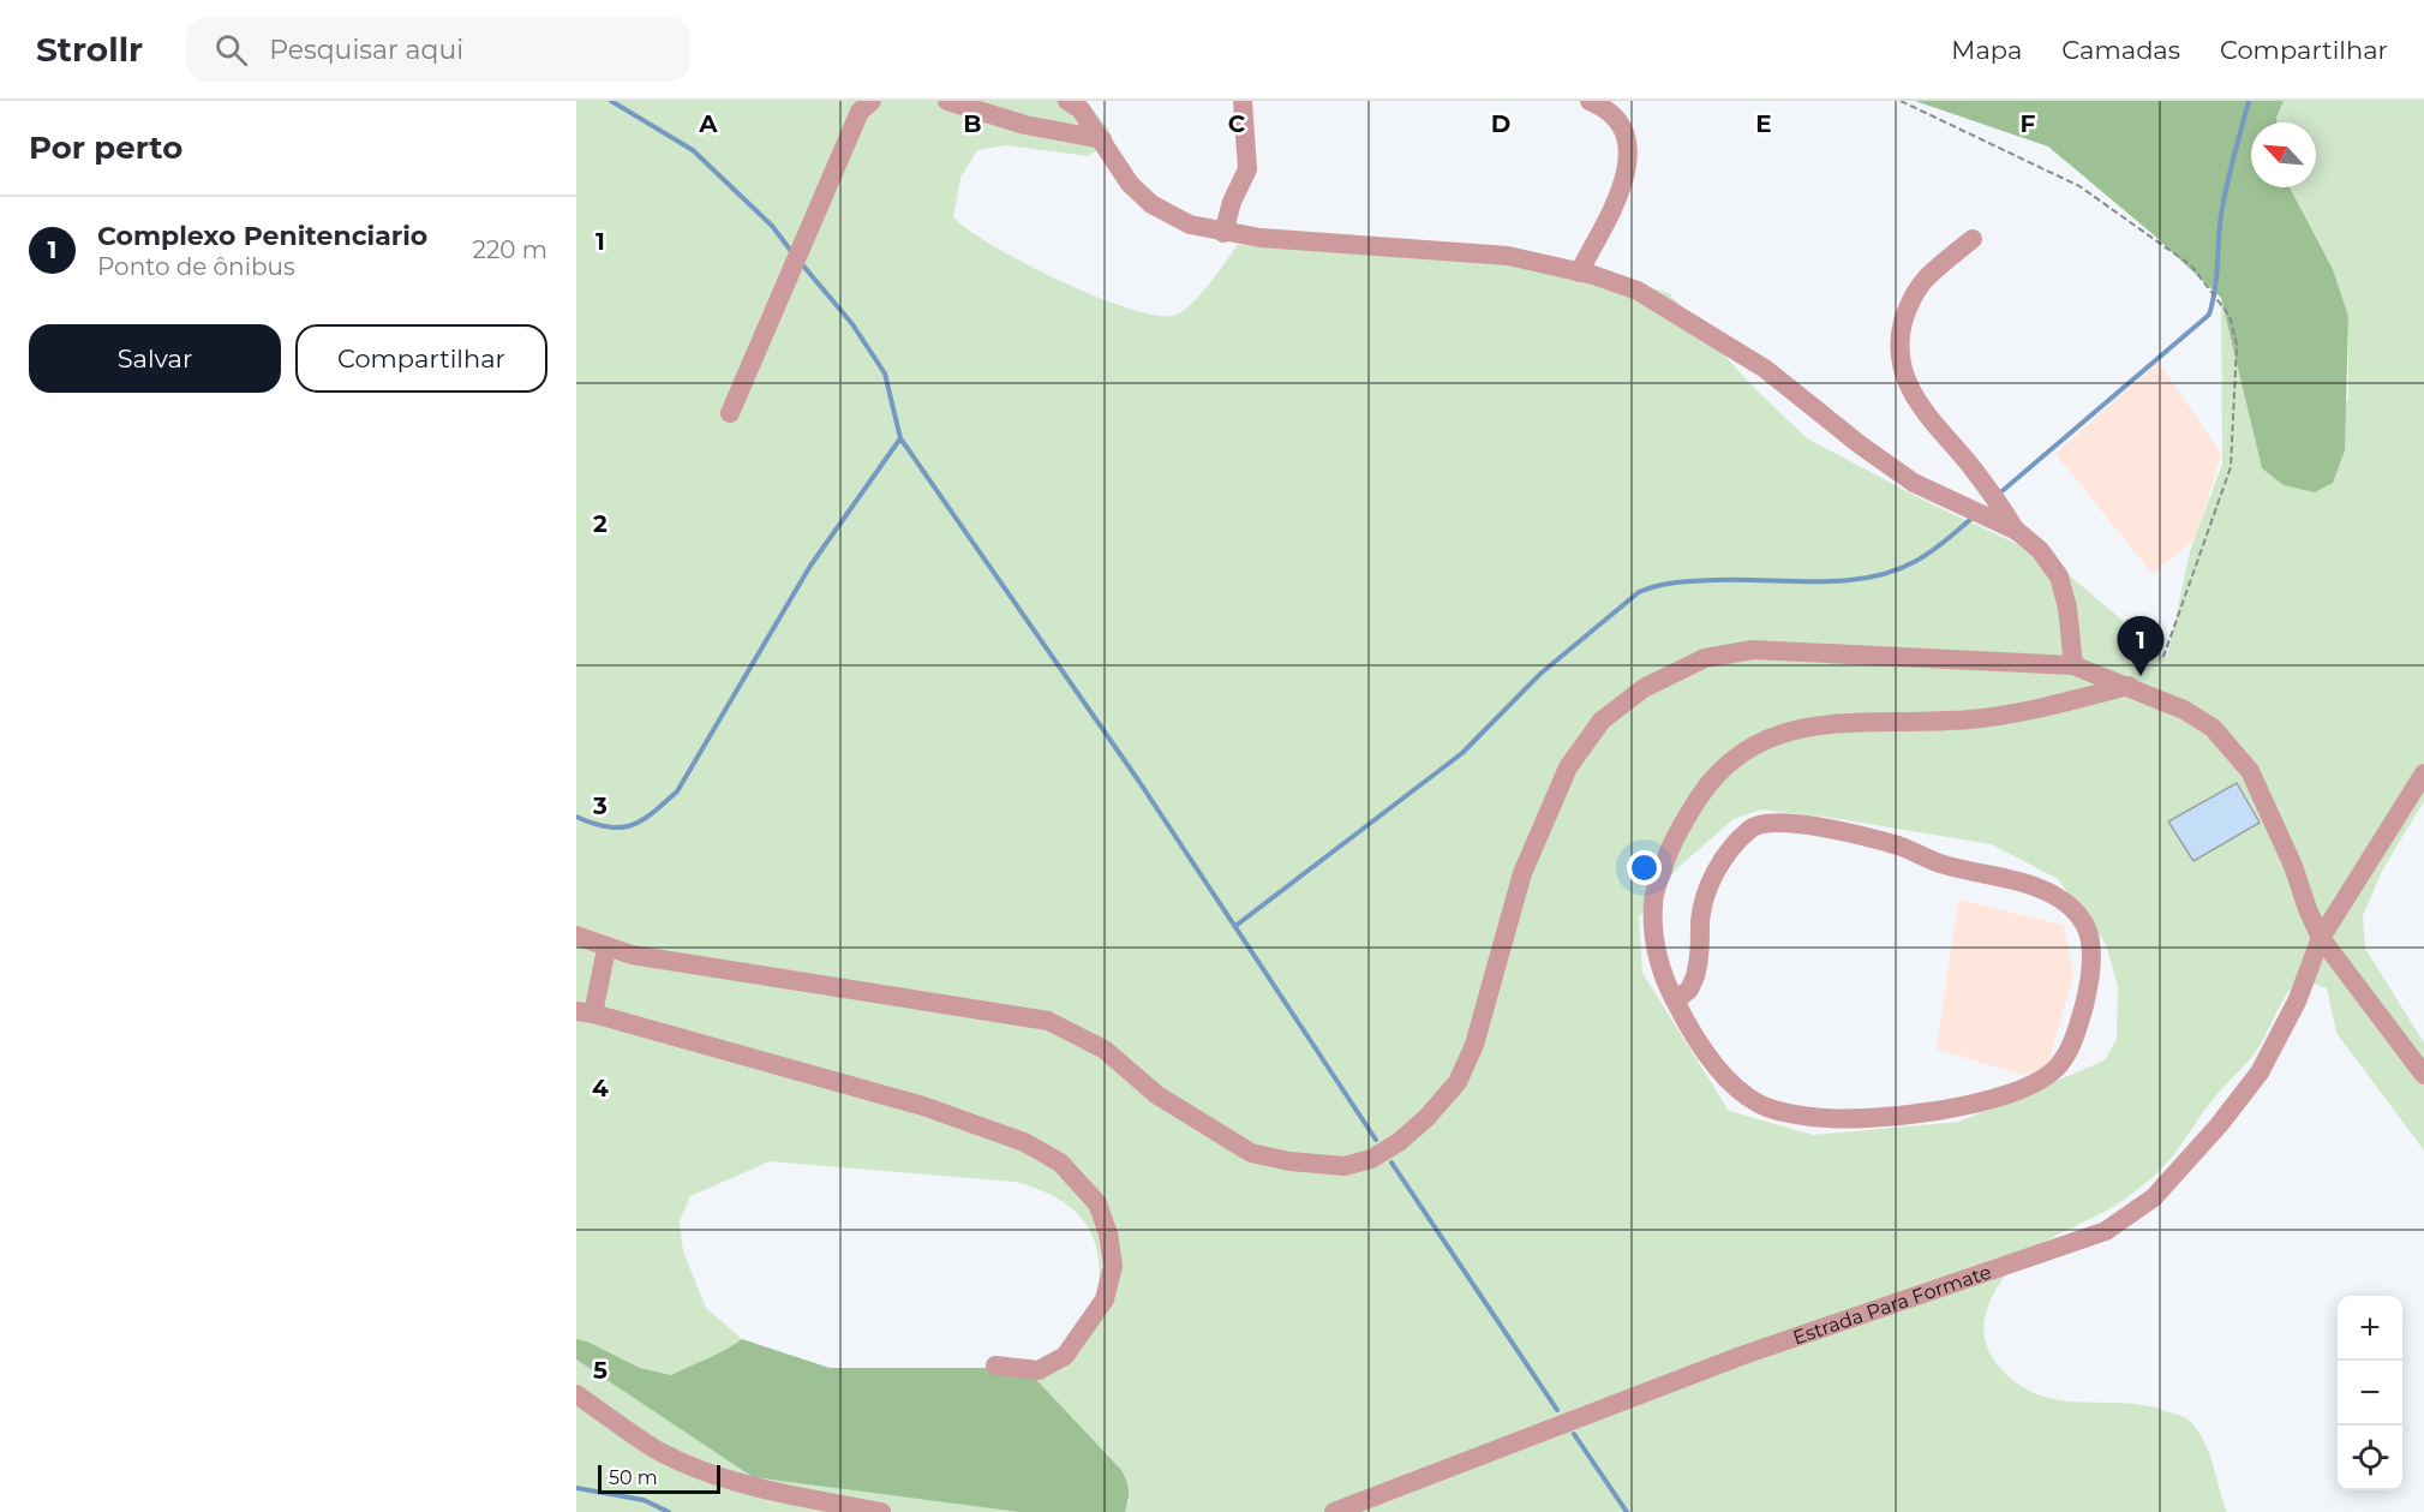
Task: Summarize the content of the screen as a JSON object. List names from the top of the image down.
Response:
{
  "streets": {
    "street": ["Estrada Para Formate"]
  },
  "scale_bar": "50 m",
  "north": "top left",
  "page": {
    "header": "Strollr",
    "search": "Pesquisar aqui",
    "nav": ["Mapa", "Camadas", "Compartilhar"],
    "heading": "Por perto",
    "list": [
      {
        "mark": "1",
        "name": "Complexo Penitenciario",
        "note": "Ponto de ônibus",
        "value": "220 m"
      }
    ],
    "buttons": ["Salvar", "Compartilhar"],
    "pins": "1",
    "map_buttons": ["+", "−"],
    "scale": "50 m"
  },
  "grid": {
    "columns": [
      "A",
      "B",
      "C",
      "D",
      "E",
      "F"
    ],
    "rows": [
      "1",
      "2",
      "3",
      "4",
      "5"
    ]
  }
}
